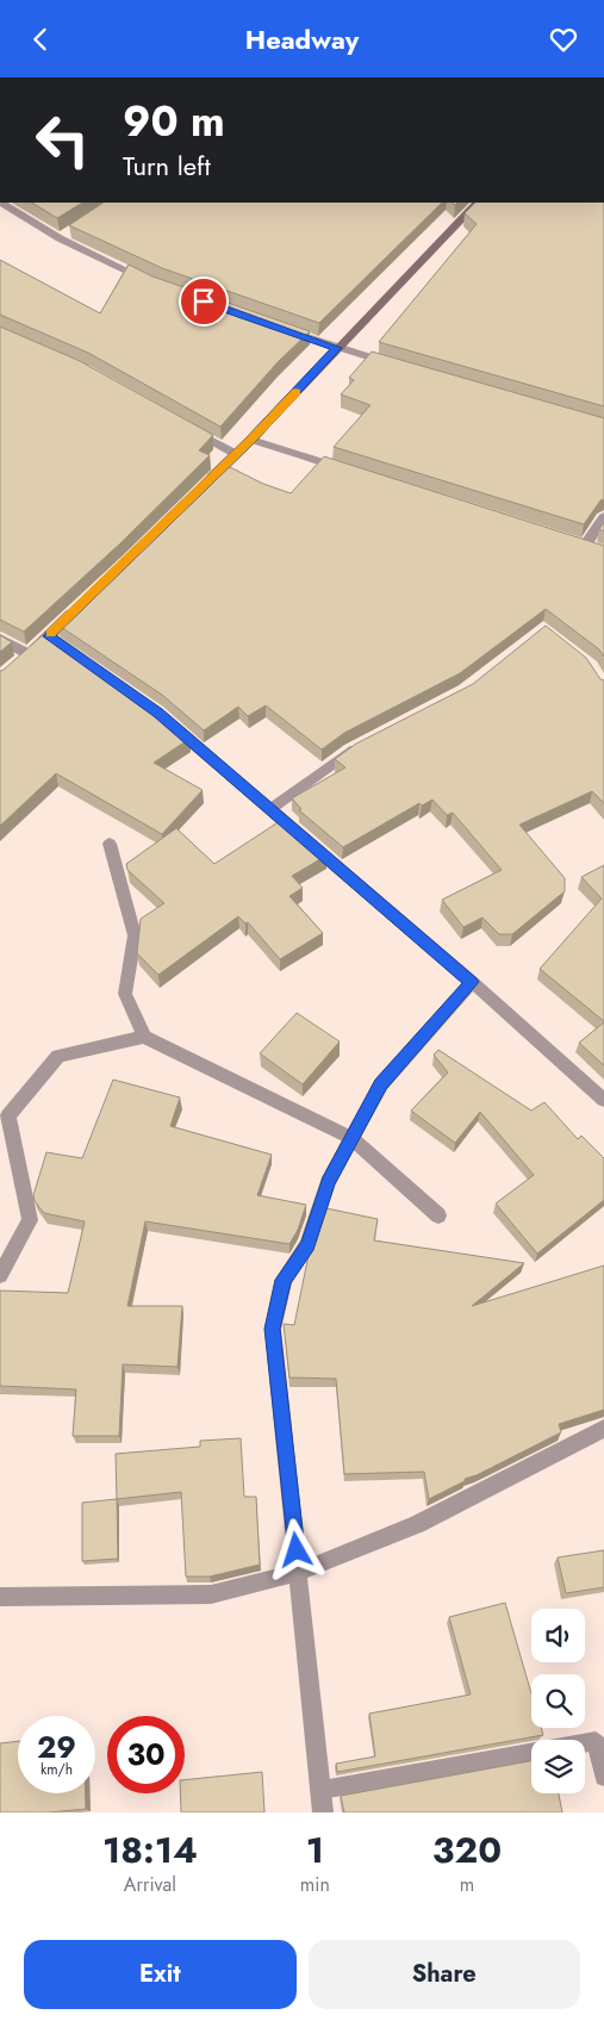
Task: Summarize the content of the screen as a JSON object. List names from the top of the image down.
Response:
{
  "page": {
    "header": "Headway",
    "turn": ["90 m", "Turn left"],
    "speed": "29 km/h",
    "limit": "30",
    "eta": [
      "18:14",
      "Arrival",
      "1",
      "min",
      "320",
      "m"
    ],
    "buttons": ["Exit", "Share"]
  }
}
